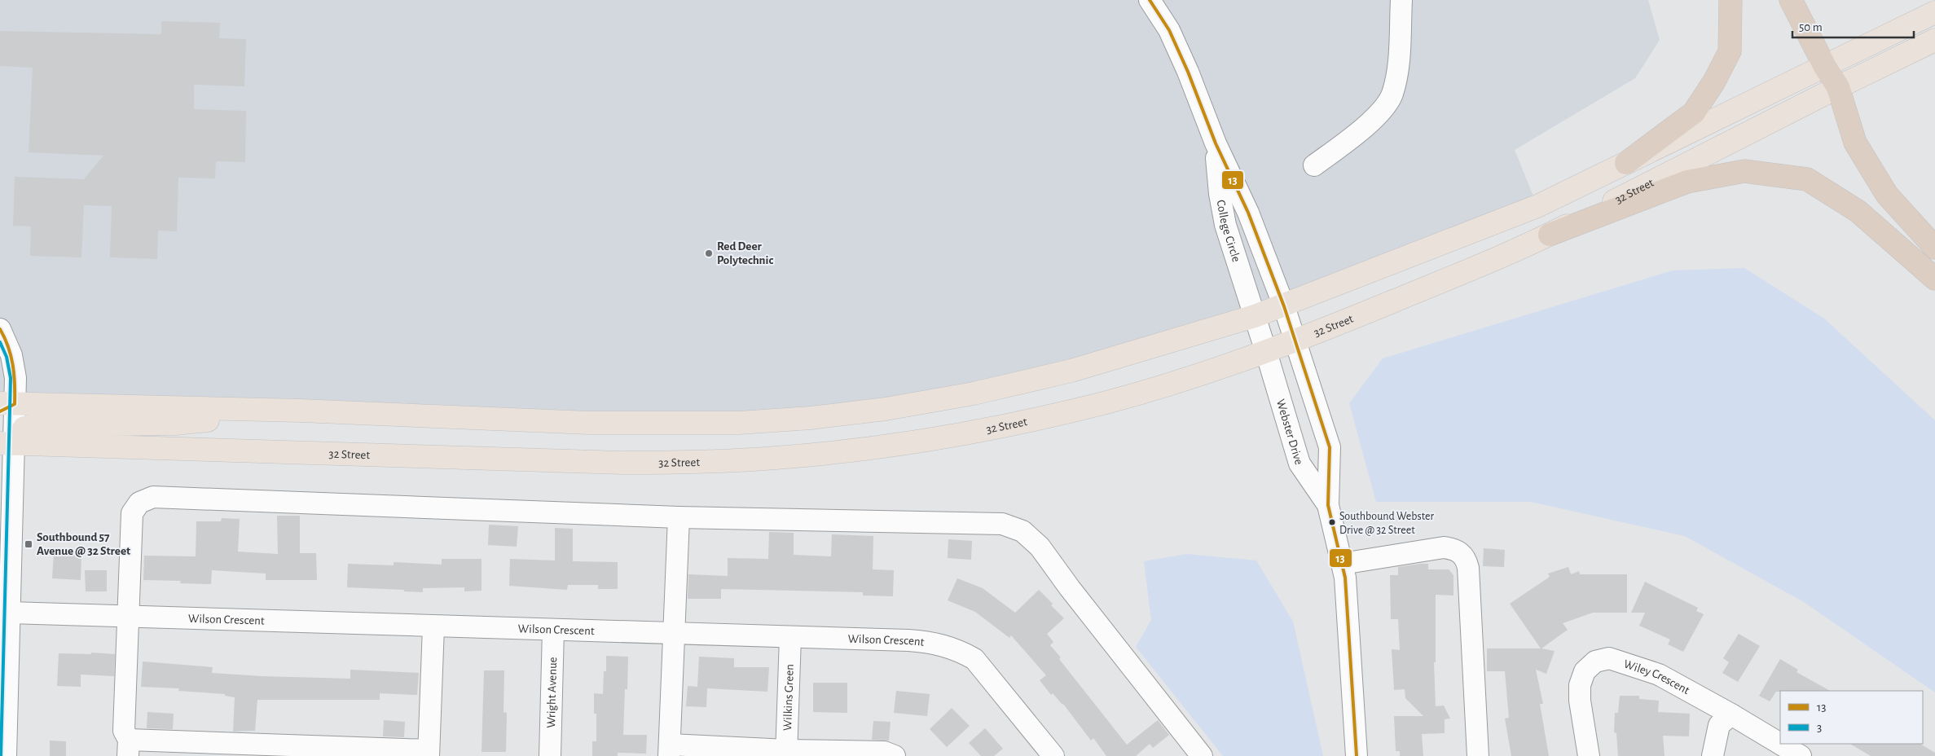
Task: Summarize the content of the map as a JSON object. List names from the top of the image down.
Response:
{
  "streets": {
    "main road": ["32 Street"],
    "street": [
      "College Circle",
      "Webster Drive",
      "Wilson Crescent",
      "Wiley Crescent",
      "Wright Avenue",
      "Wilkins Green"
    ]
  },
  "crossings": [
    ["32 Street", "College Circle"],
    ["32 Street", "Webster Drive"],
    ["College Circle", "Webster Drive"],
    ["Wilson Crescent", "Wright Avenue"],
    ["Wilson Crescent", "Wilkins Green"]
  ],
  "places": {
    "other": ["Red Deer Polytechnic", "Southbound Webster Drive @ 32 Street"],
    "transit": ["Southbound 57 Avenue @ 32 Street"]
  },
  "lines": ["transit line 13", "transit line 3"],
  "legend": ["13", "3"],
  "scale_bar": "50 m"
}
